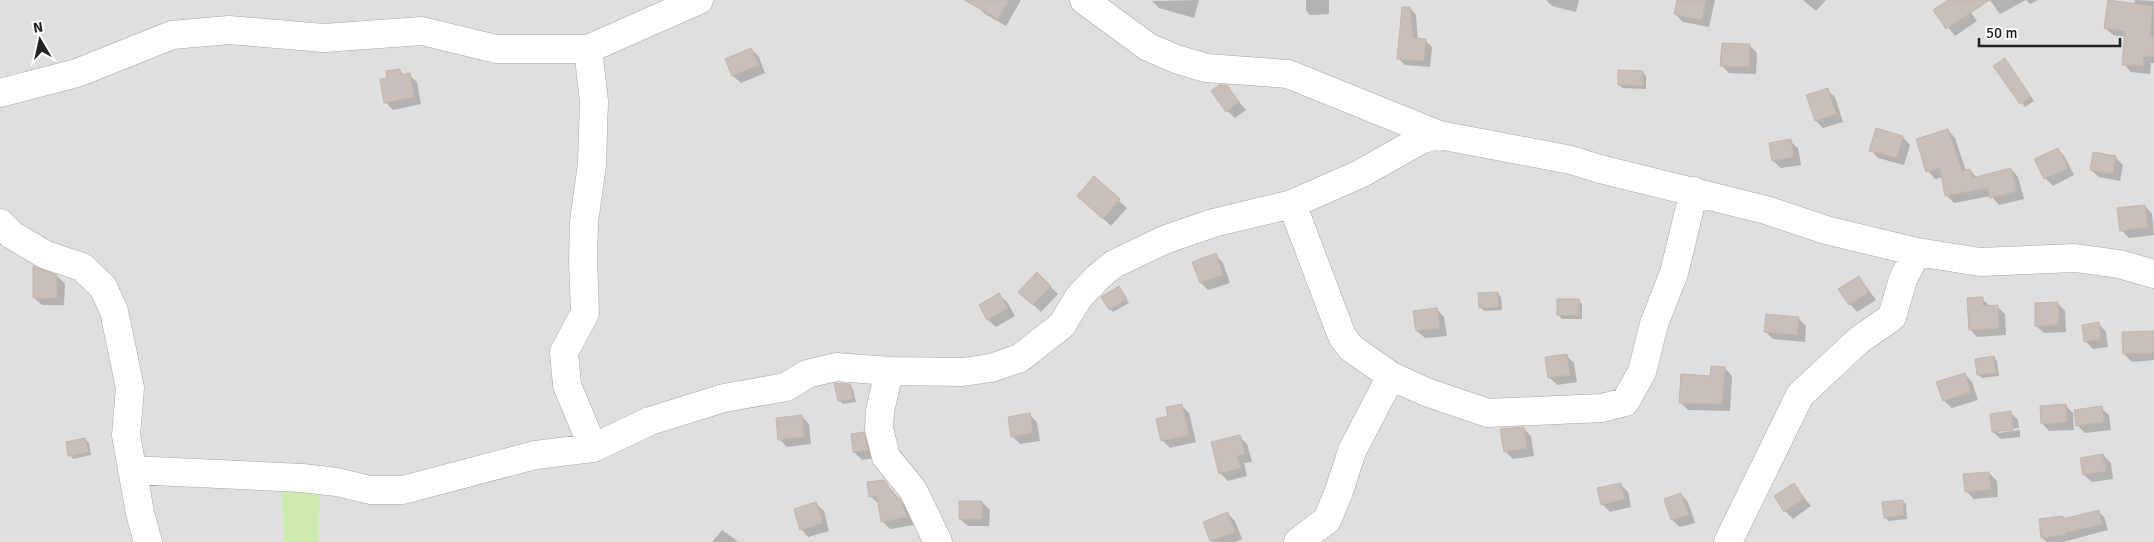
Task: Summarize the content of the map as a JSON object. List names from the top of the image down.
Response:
{
  "scale_bar": "50 m",
  "north": "top"
}
